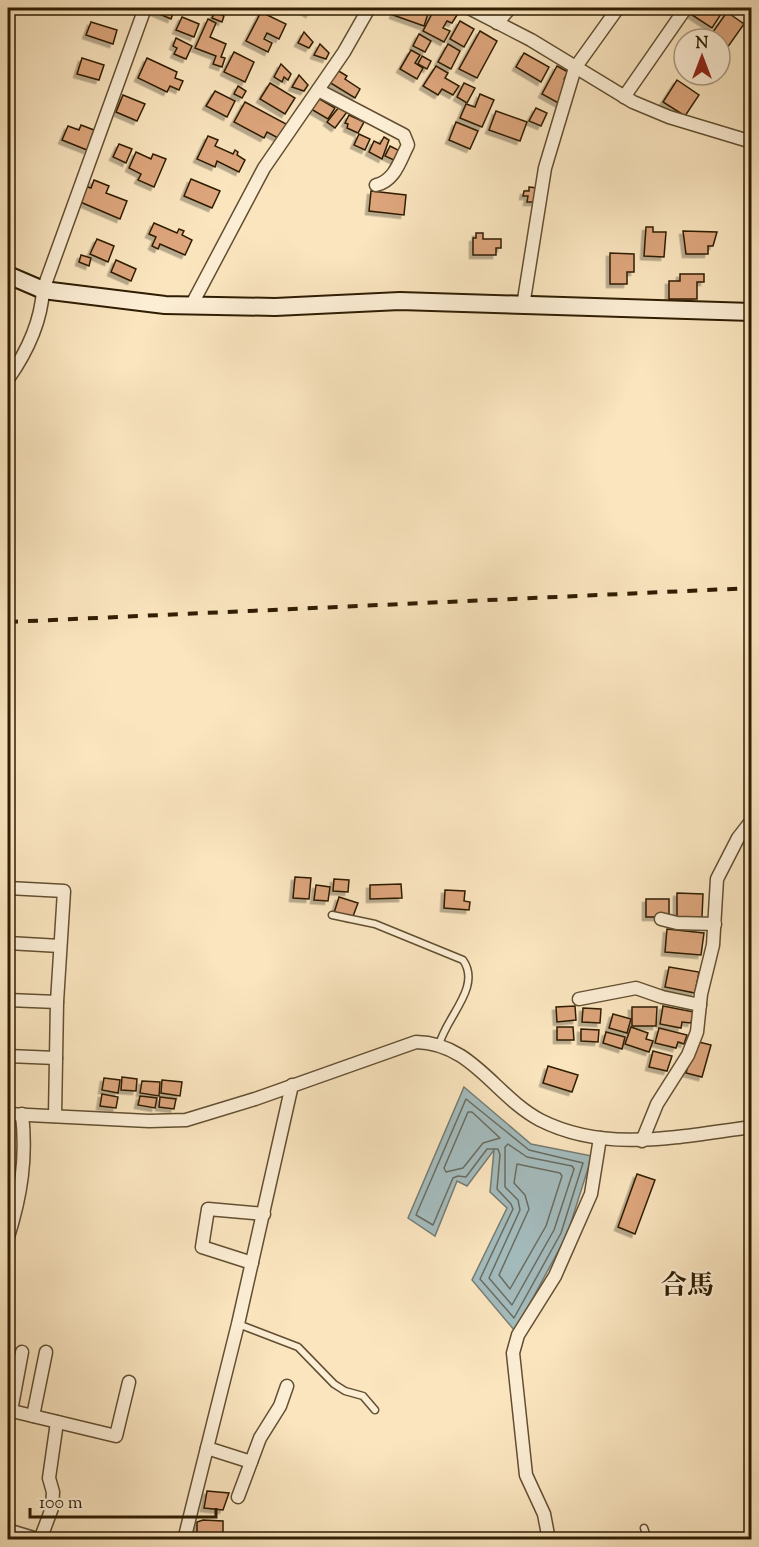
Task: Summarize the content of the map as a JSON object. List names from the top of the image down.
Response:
{
  "districts": ["合馬"],
  "scale_bar": "100 m",
  "north": "top"
}
